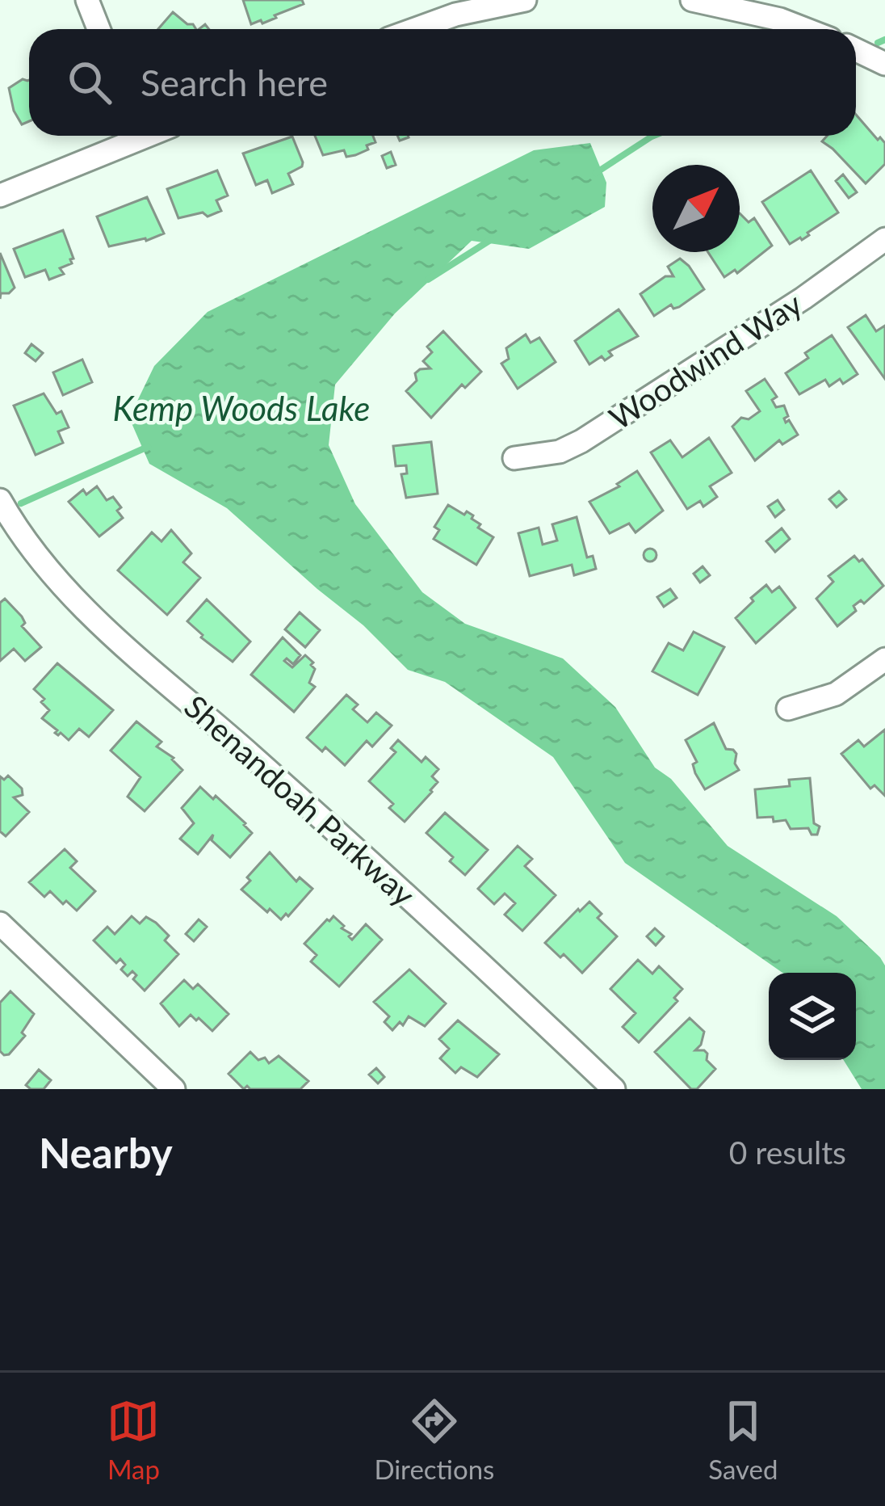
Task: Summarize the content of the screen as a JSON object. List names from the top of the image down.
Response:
{
  "streets": {
    "street": ["Woodwind Way", "Shenandoah Parkway"]
  },
  "water": ["Kemp Woods Lake"],
  "north": "top right",
  "page": {
    "search": "Search here",
    "heading": ["Nearby", "0 results"],
    "nav": ["Map", "Directions", "Saved"]
  }
}
